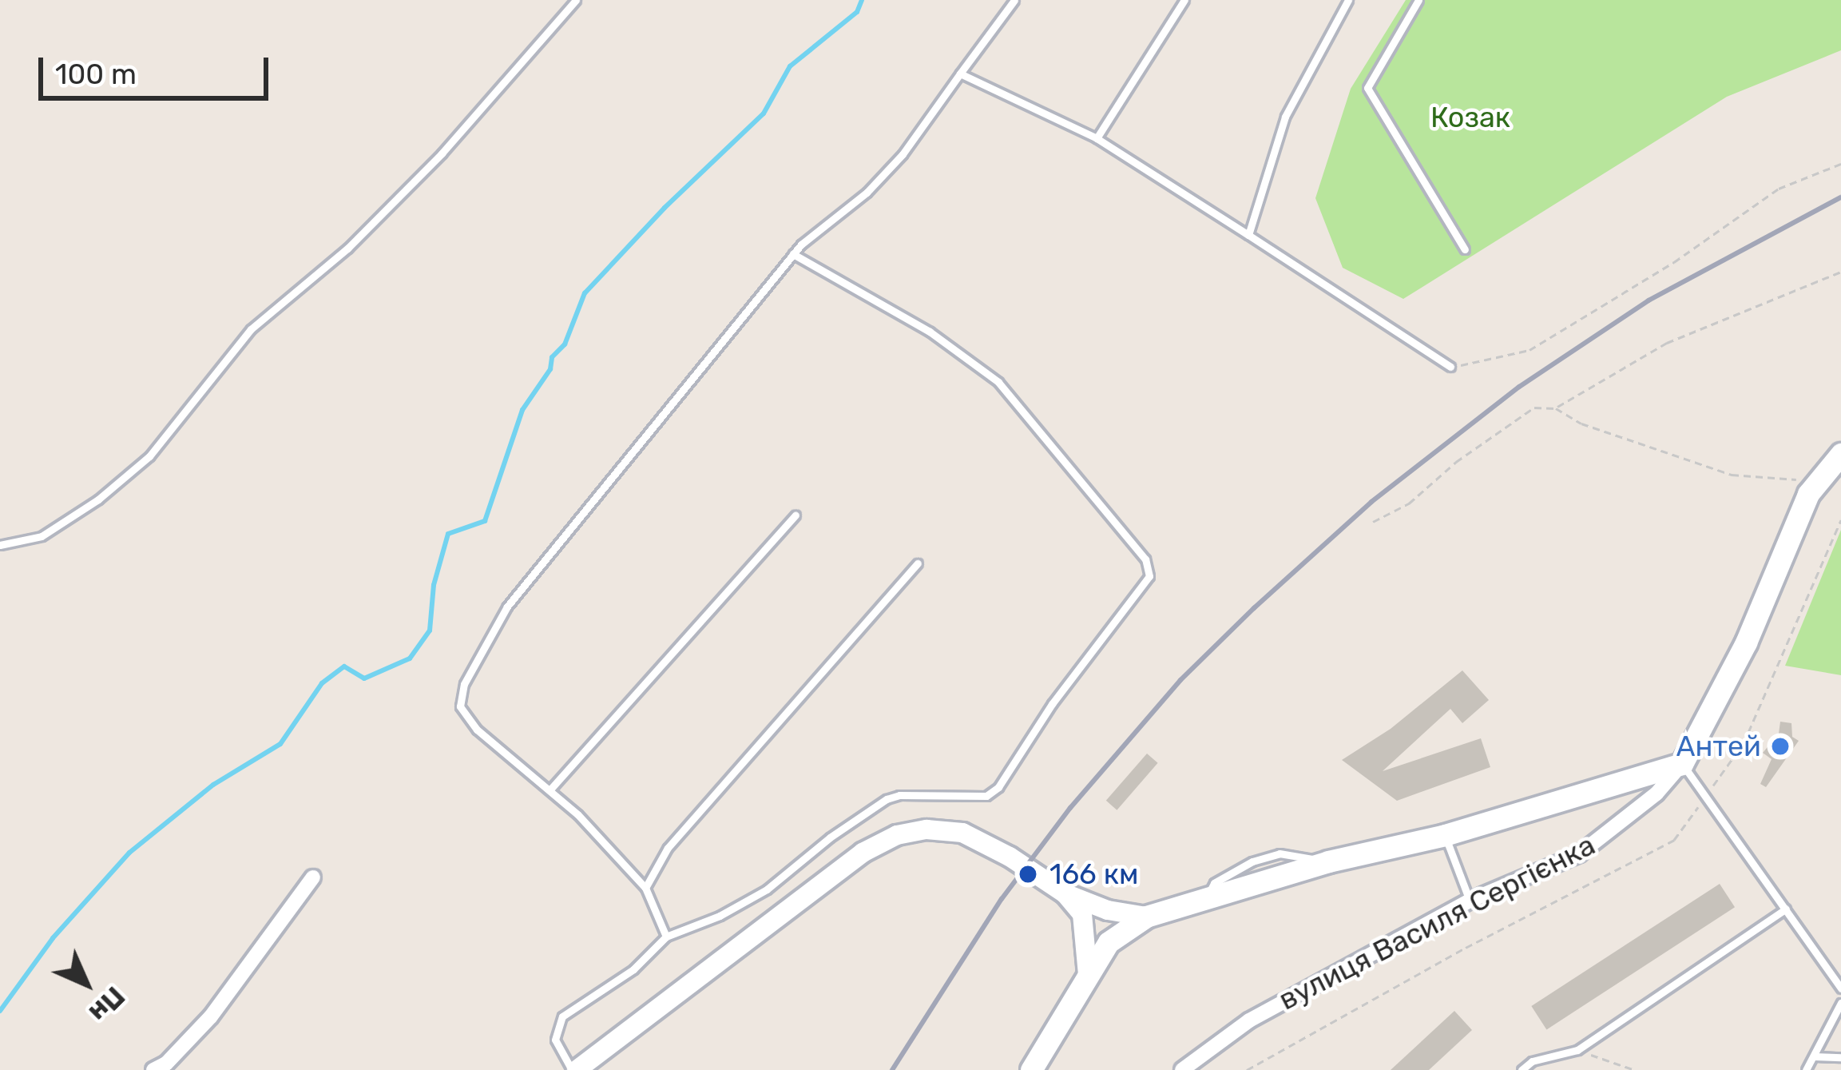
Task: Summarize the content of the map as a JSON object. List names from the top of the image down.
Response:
{
  "streets": {
    "main road": ["вулиця Василя Сергієнка"]
  },
  "parks": ["Козак"],
  "places": ["Антей", "166 км"],
  "scale_bar": "100 m",
  "north": "bottom right"
}
